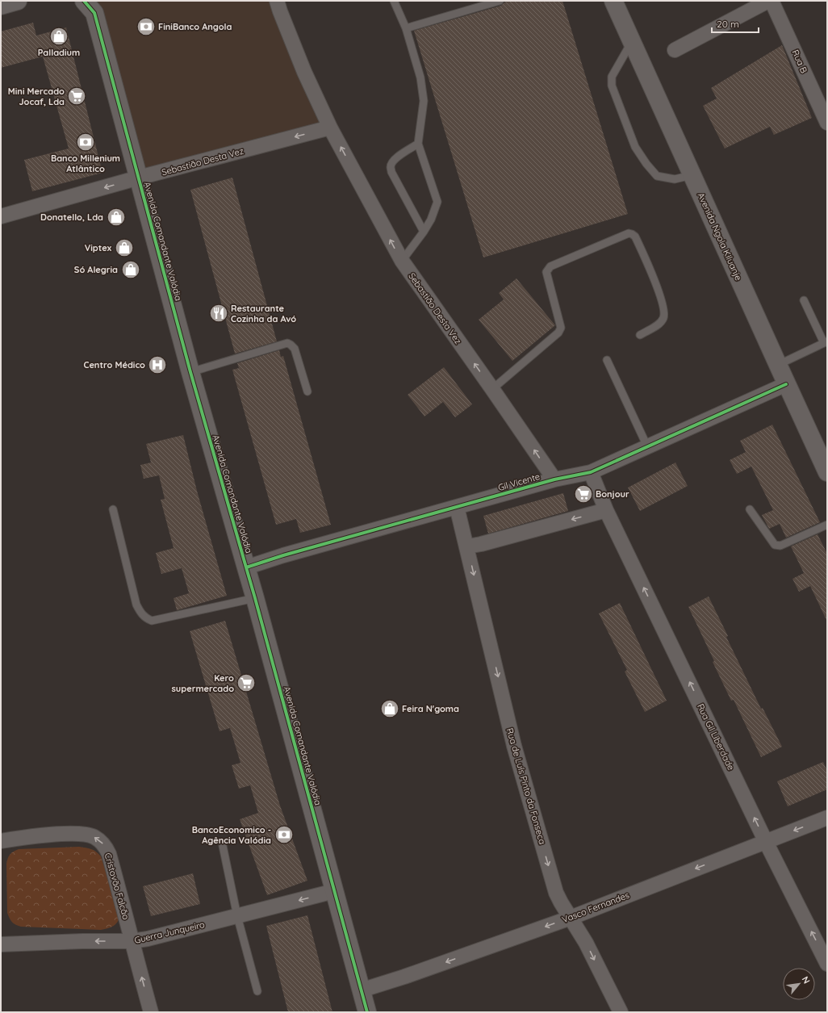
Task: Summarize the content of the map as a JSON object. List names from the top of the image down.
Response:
{
  "streets": {
    "street": [
      "Rua B",
      "Sebastião Desta Vez",
      "Avenida Ngola Kiluanje",
      "Avenida Comandante Valódia",
      "Gil Vicente",
      "Rua Gil Liberdade",
      "Rua de Luís Pinto da Fonseca",
      "Cristovão Falcão",
      "Vasco Fernandes",
      "Guerra Junqueiro"
    ]
  },
  "crossings": [
    ["Sebastião Desta Vez", "Avenida Comandante Valódia"],
    ["Sebastião Desta Vez", "Gil Vicente"],
    ["Avenida Ngola Kiluanje", "Gil Vicente"],
    ["Avenida Comandante Valódia", "Gil Vicente"],
    ["Avenida Comandante Valódia", "Vasco Fernandes"],
    ["Avenida Comandante Valódia", "Guerra Junqueiro"],
    ["Gil Vicente", "Rua Gil Liberdade"],
    ["Gil Vicente", "Rua de Luís Pinto da Fonseca"],
    ["Rua Gil Liberdade", "Vasco Fernandes"],
    ["Rua de Luís Pinto da Fonseca", "Vasco Fernandes"],
    ["Cristovão Falcão", "Guerra Junqueiro"]
  ],
  "one_way": [
    "Sebastião Desta Vez",
    "Rua Gil Liberdade",
    "Rua de Luís Pinto da Fonseca",
    "Cristovão Falcão",
    "Vasco Fernandes",
    "Guerra Junqueiro"
  ],
  "places": {
    "bank": ["FiniBanco Angola", "Banco Millenium Atlântico", "BancoEconomico - Agência Valódia"],
    "shop": [
      "Palladium",
      "Donatello, Lda",
      "Viptex",
      "Só Alegria",
      "Feira N'goma"
    ],
    "supermarket": ["Mini Mercado Jocaf, Lda", "Bonjour", "Kero supermercado"],
    "restaurant": ["Restaurante Cozinha da Avó"],
    "hospital": ["Centro Médico"]
  },
  "scale_bar": "20 m",
  "north": "top right"
}
